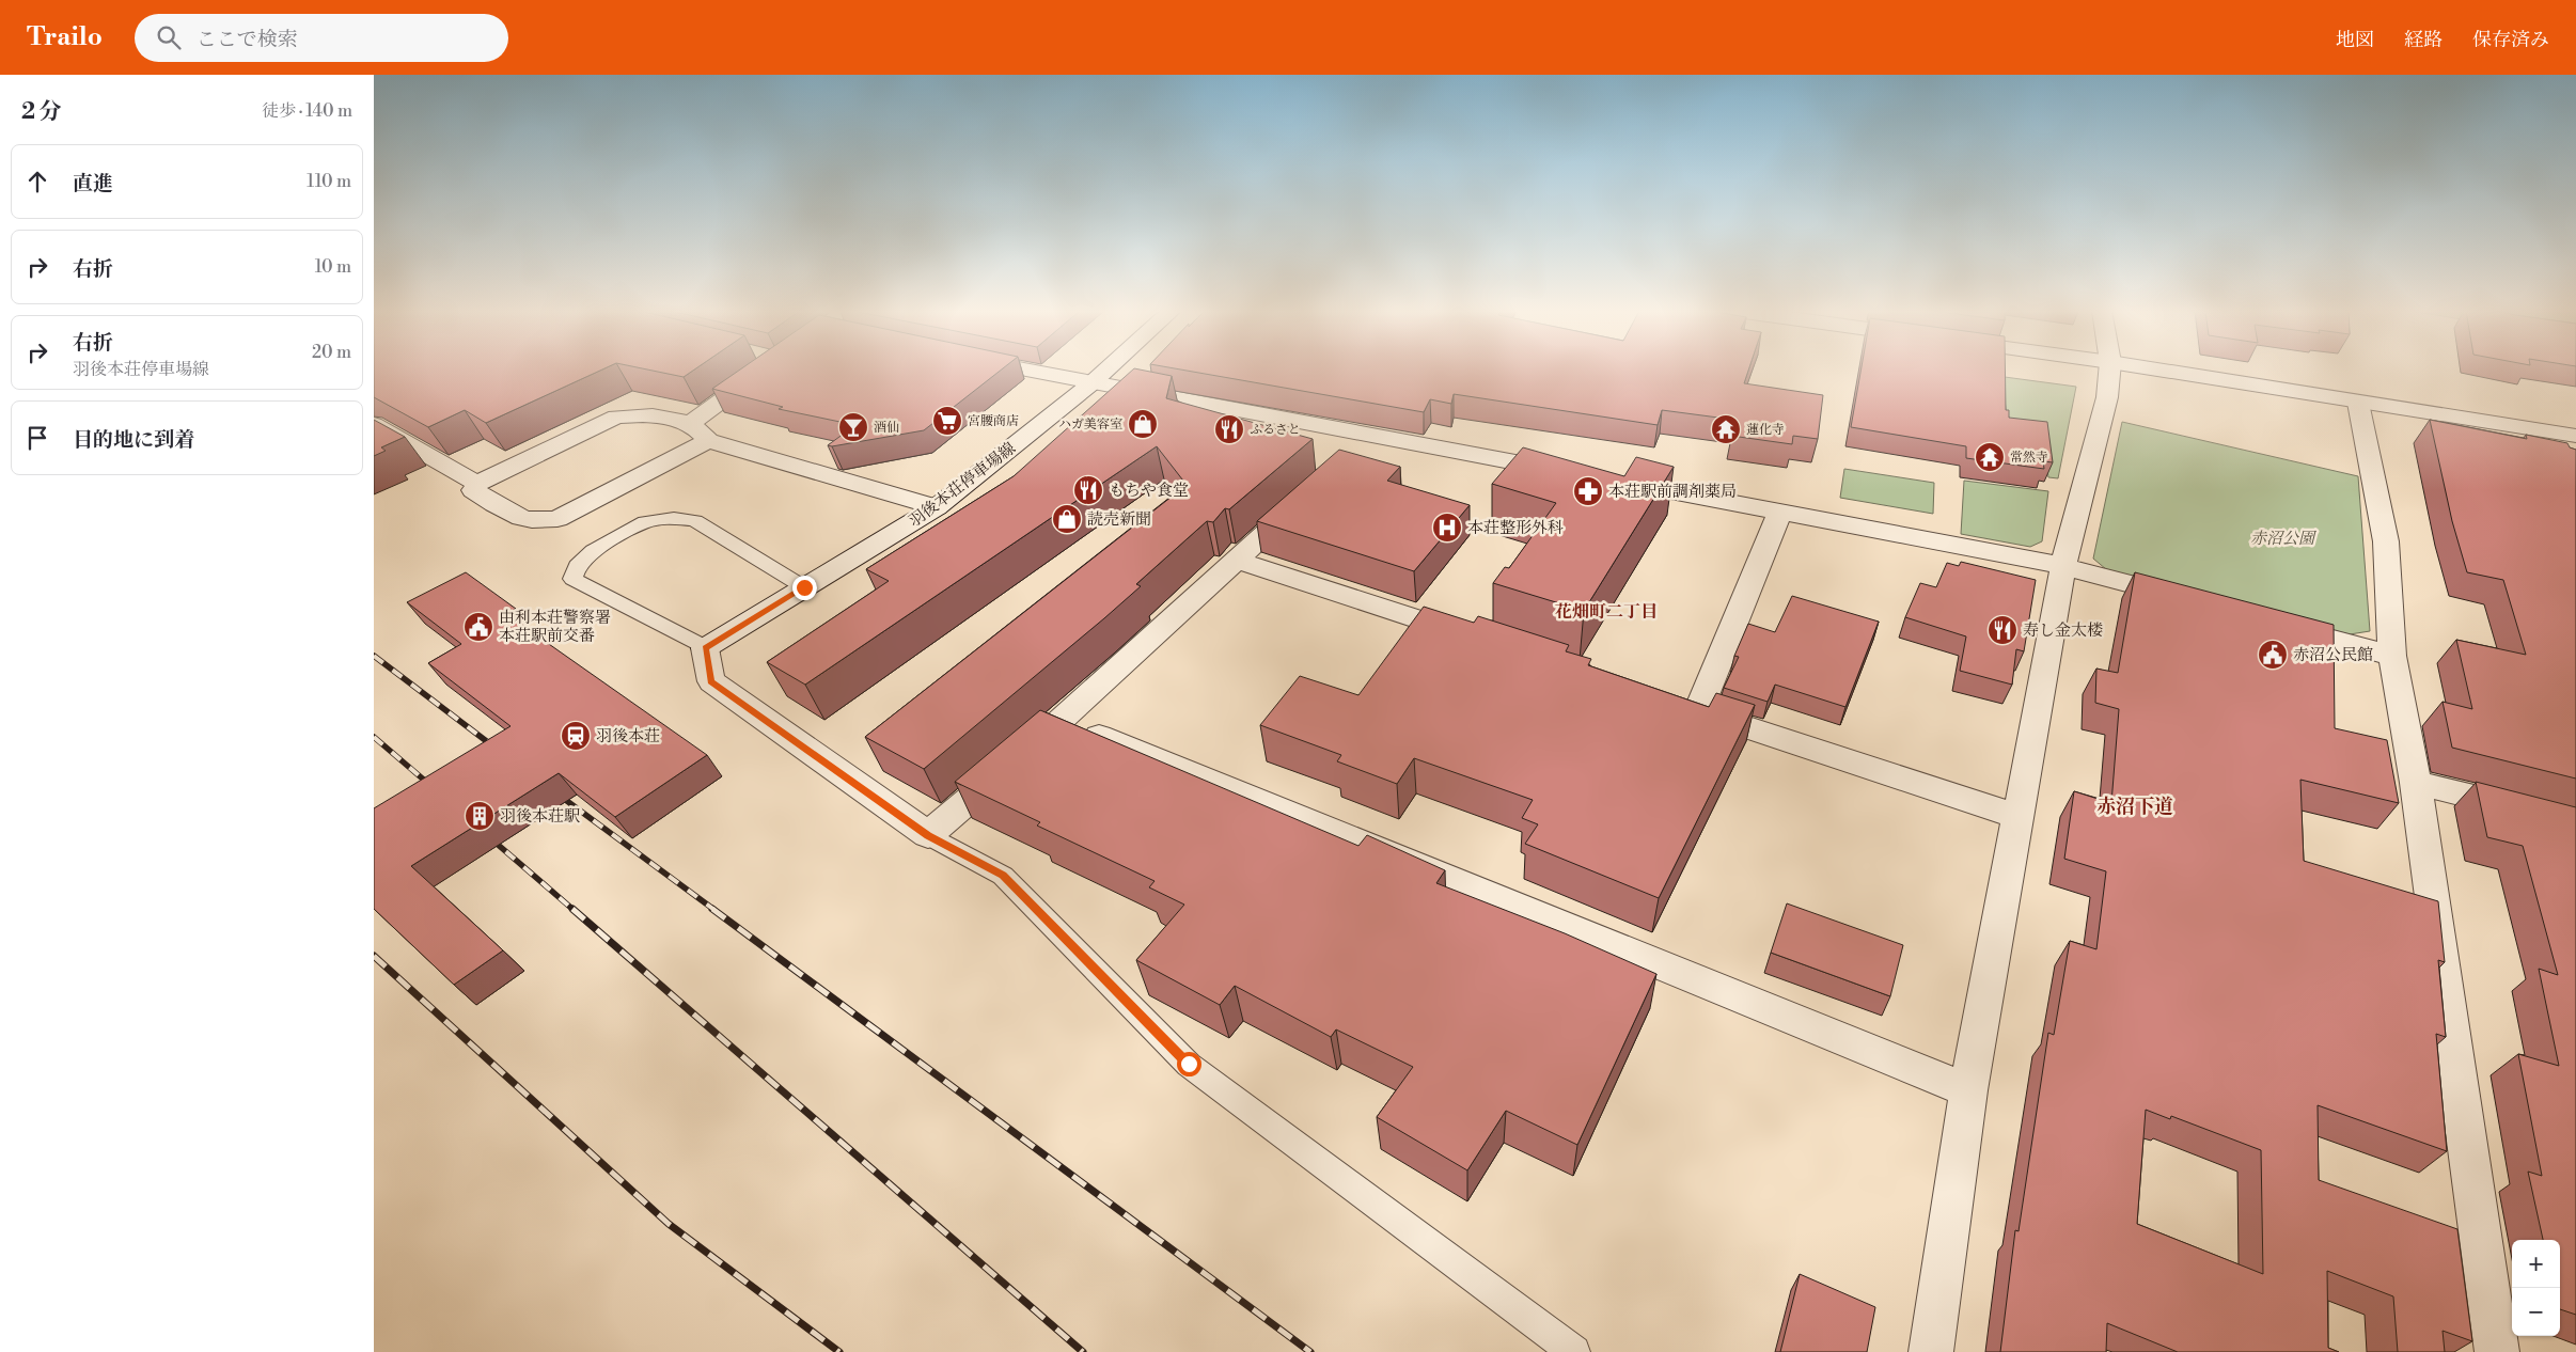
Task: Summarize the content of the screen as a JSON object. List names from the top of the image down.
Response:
{
  "streets": {
    "street": ["羽後本荘停車場線"]
  },
  "districts": ["花畑町二丁目", "赤沼下道"],
  "parks": ["赤沼公園"],
  "places": {
    "supermarket": ["宮腰商店"],
    "shop": ["ハガ美容室", "読売新聞"],
    "bar": ["酒仙"],
    "restaurant": ["ふるさと", "もちや食堂", "寿し金太楼"],
    "temple": ["蓮化寺", "常然寺"],
    "pharmacy": ["本荘駅前調剤薬局"],
    "hospital": ["本荘整形外科"],
    "public building": ["由利本荘警察署 本荘駅前交番", "赤沼公民館"],
    "station": ["羽後本荘"],
    "building": ["羽後本荘駅"]
  },
  "page": {
    "header": "Trailo",
    "search": "ここで検索",
    "nav": ["地図", "経路", "保存済み"],
    "heading": ["2 分", "徒歩 · 140 m"],
    "list": [
      ["直進", "110 m"],
      ["右折", "10 m"],
      ["右折", "羽後本荘停車場線", "20 m"],
      "目的地に到着"
    ],
    "map_buttons": ["+", "−"]
  }
}
